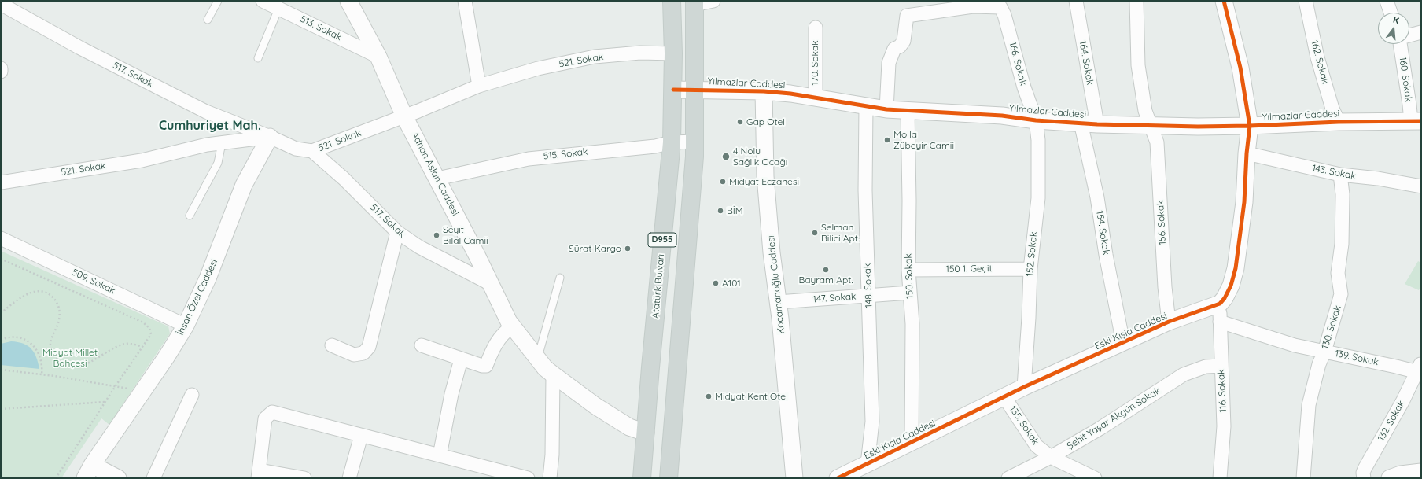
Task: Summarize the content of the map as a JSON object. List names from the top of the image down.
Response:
{
  "streets": {
    "main road": ["D955", "Atatürk Bulvarı"],
    "street": [
      "513. Sokak",
      "521. Sokak",
      "162. Sokak",
      "170. Sokak",
      "164. Sokak",
      "166. Sokak",
      "517. Sokak",
      "160. Sokak",
      "Yılmazlar Caddesi",
      "515. Sokak",
      "143. Sokak",
      "Adnan Aslan Caddesi",
      "156. Sokak",
      "154. Sokak",
      "152. Sokak",
      "150 1. Geçit",
      "150. Sokak",
      "509. Sokak",
      "Kocamanoğlu Caddesi",
      "148. Sokak",
      "İhsan Özel Caddesi",
      "147. Sokak",
      "130. Sokak",
      "Eski Kışla Caddesi",
      "139. Sokak",
      "116. Sokak",
      "Şehit Yaşar Akgün Sokak",
      "132. Sokak",
      "135. Sokak"
    ]
  },
  "crossings": [
    ["513. Sokak", "Adnan Aslan Caddesi"],
    ["521. Sokak", "517. Sokak"],
    ["521. Sokak", "Adnan Aslan Caddesi"],
    ["521. Sokak", "Atatürk Bulvarı"],
    ["521. Sokak", "İhsan Özel Caddesi"],
    ["162. Sokak", "Yılmazlar Caddesi"],
    ["170. Sokak", "Yılmazlar Caddesi"],
    ["164. Sokak", "Yılmazlar Caddesi"],
    ["166. Sokak", "Yılmazlar Caddesi"],
    ["166. Sokak", "152. Sokak"],
    ["517. Sokak", "Adnan Aslan Caddesi"],
    ["517. Sokak", "İhsan Özel Caddesi"],
    ["160. Sokak", "Yılmazlar Caddesi"],
    ["Yılmazlar Caddesi", "156. Sokak"],
    ["Yılmazlar Caddesi", "154. Sokak"],
    ["Yılmazlar Caddesi", "D955"],
    ["Yılmazlar Caddesi", "152. Sokak"],
    ["Yılmazlar Caddesi", "150. Sokak"],
    ["Yılmazlar Caddesi", "Kocamanoğlu Caddesi"],
    ["Yılmazlar Caddesi", "148. Sokak"],
    ["Yılmazlar Caddesi", "Atatürk Bulvarı"],
    ["515. Sokak", "Adnan Aslan Caddesi"],
    ["515. Sokak", "D955"],
    ["515. Sokak", "Atatürk Bulvarı"],
    ["143. Sokak", "130. Sokak"],
    ["Adnan Aslan Caddesi", "Atatürk Bulvarı"],
    ["156. Sokak", "Eski Kışla Caddesi"],
    ["154. Sokak", "Eski Kışla Caddesi"],
    ["152. Sokak", "150 1. Geçit"],
    ["152. Sokak", "Eski Kışla Caddesi"],
    ["150 1. Geçit", "150. Sokak"],
    ["150. Sokak", "147. Sokak"],
    ["150. Sokak", "Eski Kışla Caddesi"],
    ["509. Sokak", "İhsan Özel Caddesi"],
    ["Kocamanoğlu Caddesi", "147. Sokak"],
    ["148. Sokak", "147. Sokak"],
    ["148. Sokak", "Eski Kışla Caddesi"],
    ["130. Sokak", "139. Sokak"],
    ["Eski Kışla Caddesi", "116. Sokak"],
    ["Eski Kışla Caddesi", "135. Sokak"],
    ["139. Sokak", "116. Sokak"],
    ["139. Sokak", "132. Sokak"],
    ["116. Sokak", "Şehit Yaşar Akgün Sokak"],
    ["Şehit Yaşar Akgün Sokak", "135. Sokak"]
  ],
  "districts": ["Cumhuriyet Mah."],
  "parks": ["Midyat Millet Bahçesi"],
  "places": [
    "Gap Otel",
    "Molla Zübeyir Camii",
    "4 Nolu Sağlık Ocağı",
    "Midyat Eczanesi",
    "BİM",
    "Selman Bilici Apt.",
    "Seyit Bilal Camii",
    "Sürat Kargo",
    "Bayram Apt.",
    "A101",
    "Midyat Kent Otel"
  ],
  "north": "top"
}
